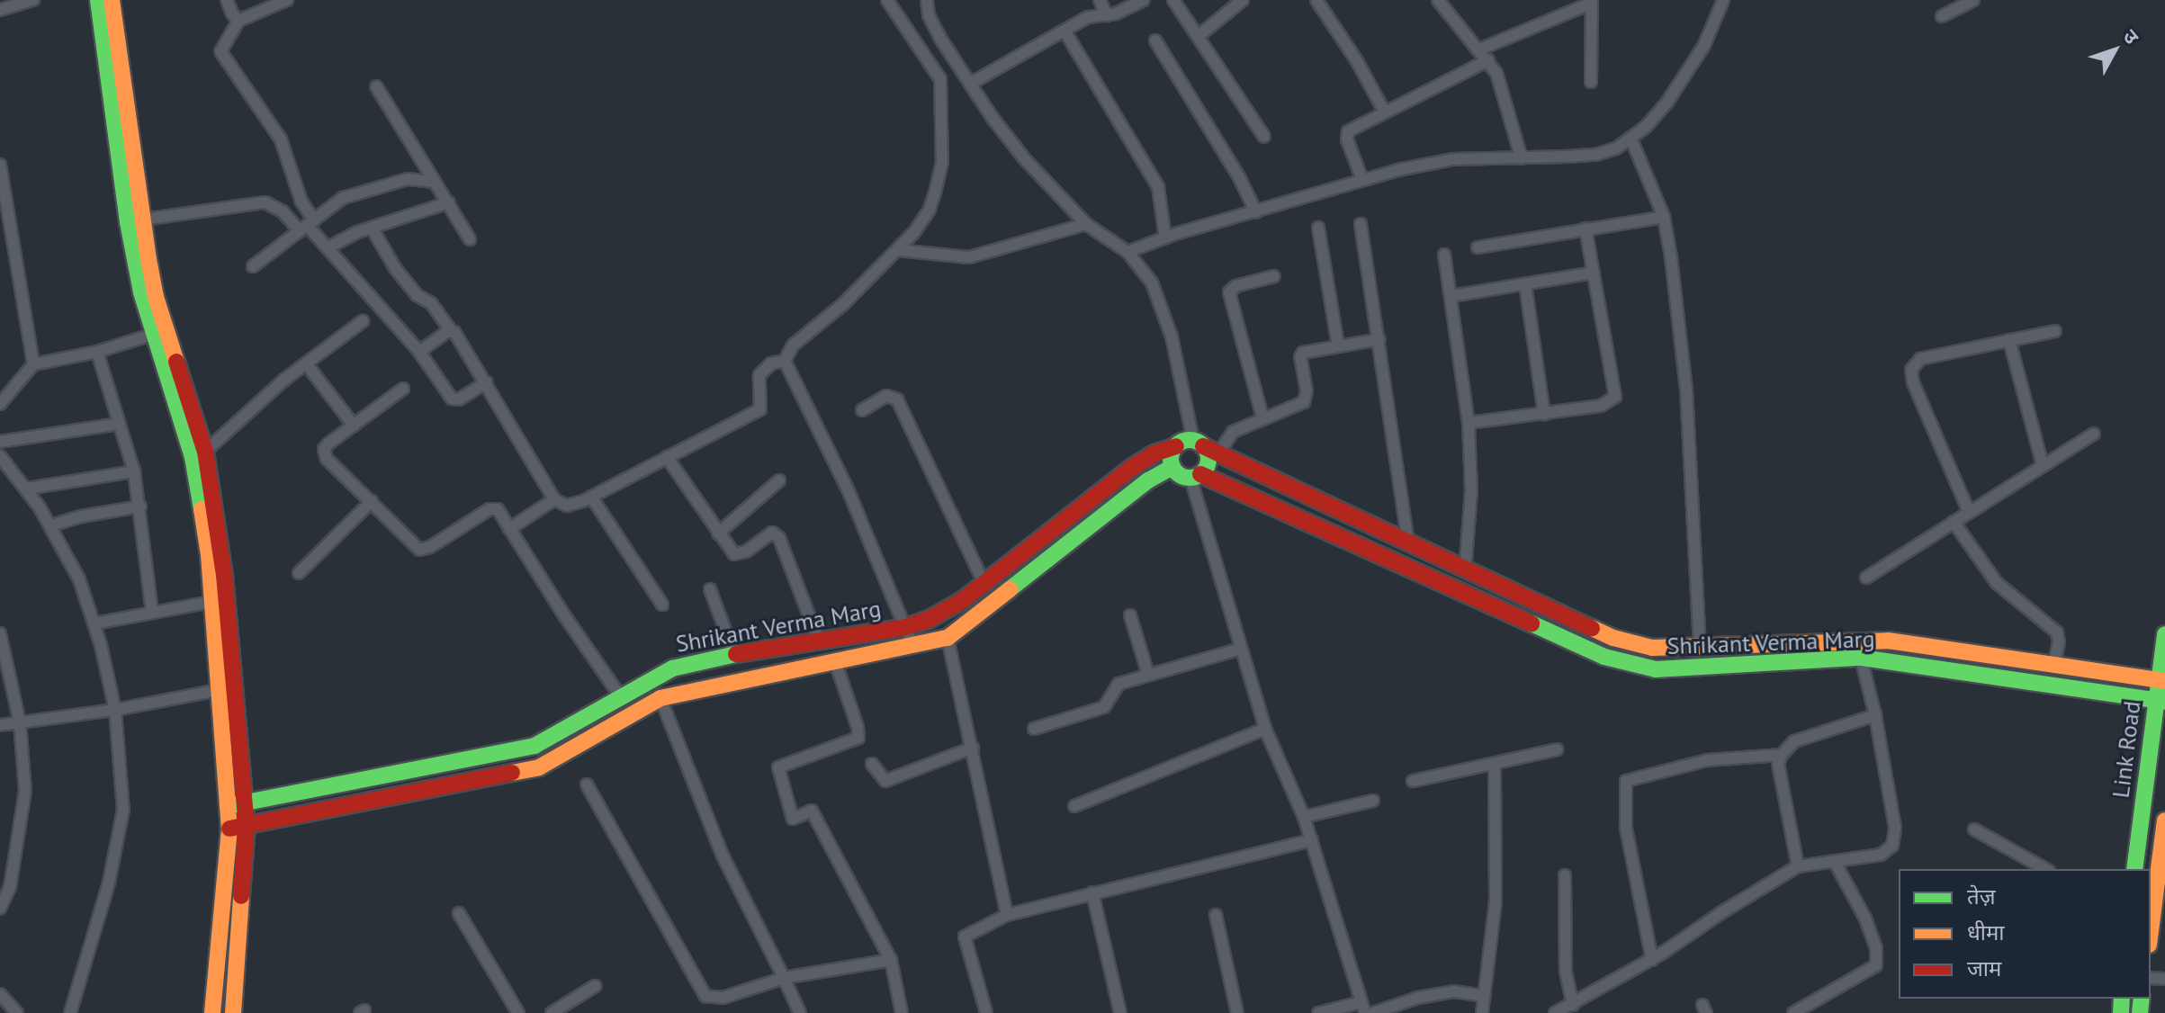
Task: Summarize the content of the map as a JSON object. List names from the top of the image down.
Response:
{
  "streets": {
    "street": ["Shrikant Verma Marg", "Link Road"]
  },
  "crossings": [
    ["Shrikant Verma Marg", "Link Road"]
  ],
  "legend": ["तेज़", "धीमा", "जाम"],
  "north": "top right"
}
